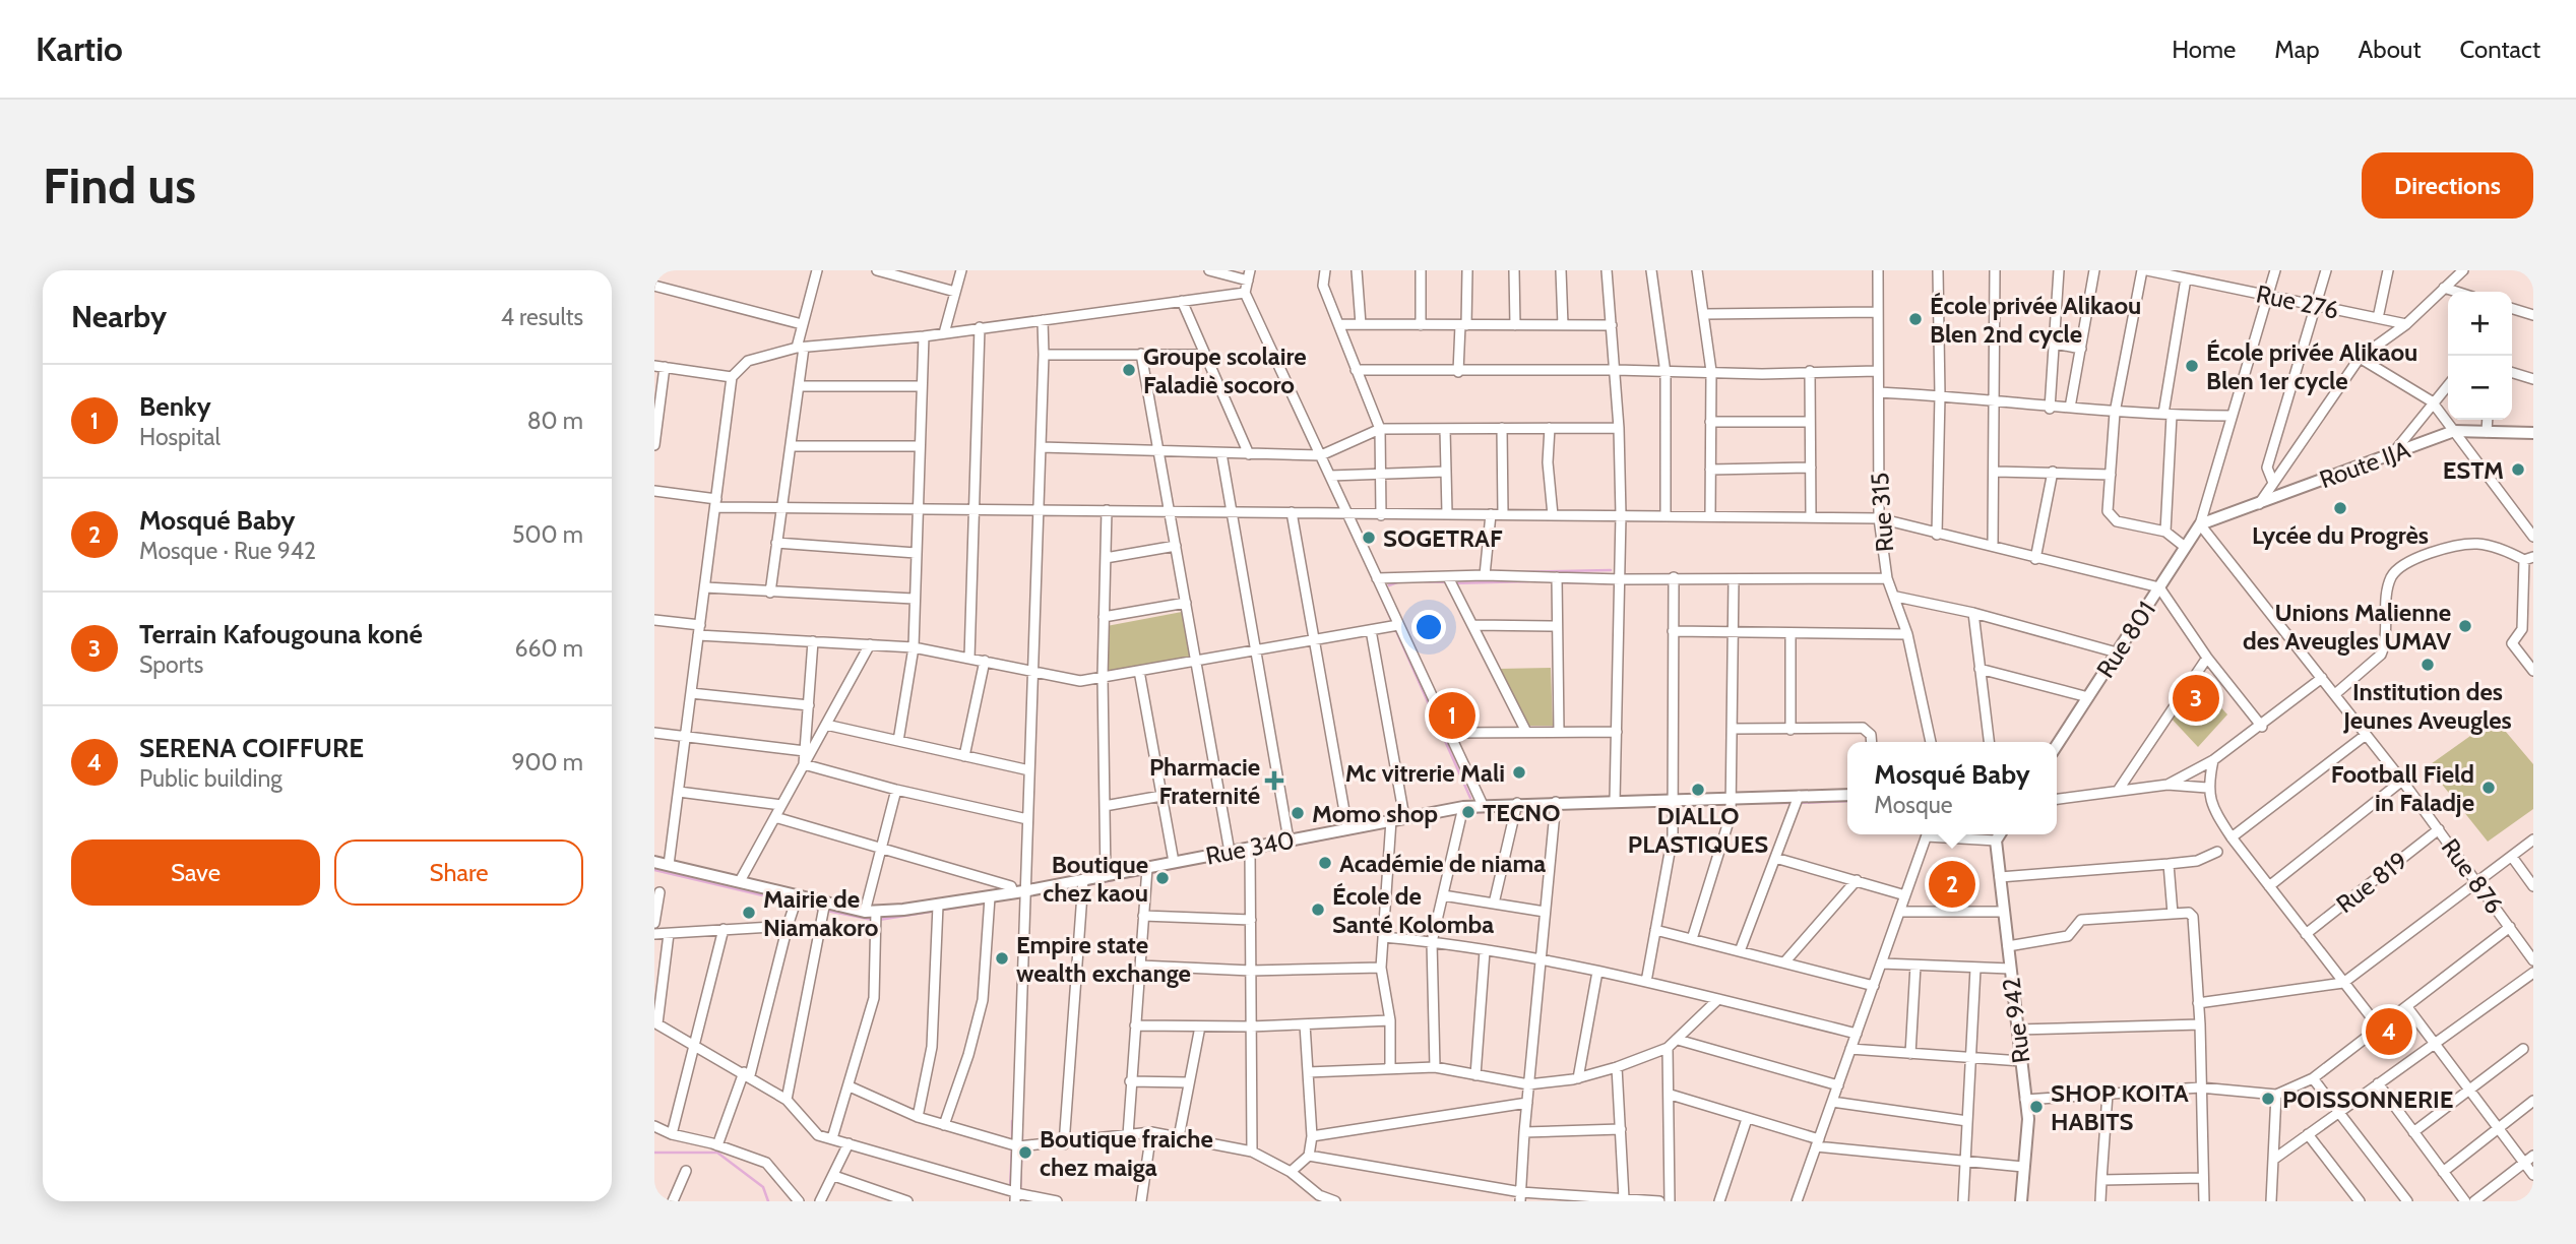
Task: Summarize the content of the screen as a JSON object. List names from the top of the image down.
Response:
{
  "streets": {
    "street": [
      "Rue 276",
      "Route IJA",
      "Rue 315",
      "Rue 801",
      "Rue 340",
      "Rue 876",
      "Rue 819",
      "Rue 942"
    ]
  },
  "crossings": [
    ["Route IJA", "Rue 801"],
    ["Route IJA", "Rue 876"],
    ["Rue 801", "Rue 876"],
    ["Rue 876", "Rue 819"]
  ],
  "places": {
    "other": [
      "École privée Alikaou Blen 2nd cycle",
      "École privée Alikaou Blen 1er cycle",
      "Groupe scolaire Faladiè socoro",
      "ESTM",
      "Lycée du Progrès",
      "SOGETRAF",
      "Unions Malienne des Aveugles UMAV",
      "Institution des Jeunes Aveugles",
      "Mc vitrerie Mali",
      "Football Field in Faladje",
      "DIALLO PLASTIQUES",
      "TECNO",
      "Momo shop",
      "Académie de niama",
      "Boutique chez kaou",
      "École de Santé Kolomba",
      "Mairie de Niamakoro",
      "Empire state wealth exchange",
      "POISSONNERIE",
      "SHOP KOITA HABITS",
      "Boutique fraiche chez maiga"
    ],
    "health": ["Pharmacie Fraternité"]
  },
  "page": {
    "header": "Kartio",
    "nav": [
      "Home",
      "Map",
      "About",
      "Contact"
    ],
    "buttons": [
      "Directions",
      ["Save", "Share"]
    ],
    "title": "Find us",
    "heading": ["Nearby", "4 results"],
    "map_buttons": ["+", "−"],
    "list": [
      {
        "mark": "1",
        "name": "Benky",
        "note": "Hospital",
        "value": "80 m"
      },
      {
        "mark": "2",
        "name": "Mosqué Baby",
        "note": "Mosque · Rue 942",
        "value": "500 m"
      },
      {
        "mark": "3",
        "name": "Terrain Kafougouna koné",
        "note": "Sports",
        "value": "660 m"
      },
      {
        "mark": "4",
        "name": "SERENA COIFFURE",
        "note": "Public building",
        "value": "900 m"
      }
    ],
    "pins": [
      "3",
      "1",
      "2",
      "4"
    ],
    "popup": ["Mosqué Baby", "Mosque"]
  }
}
